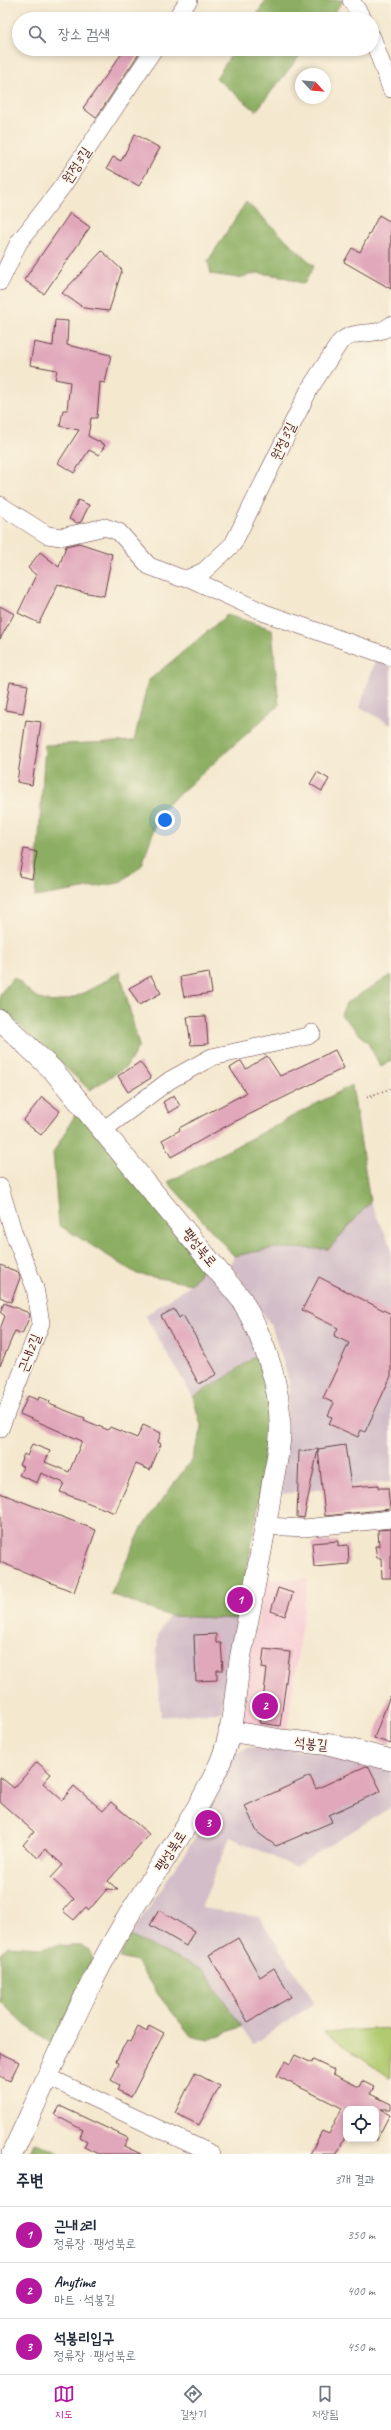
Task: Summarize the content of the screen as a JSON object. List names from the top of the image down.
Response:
{
  "streets": {
    "street": [
      "원정3길",
      "팽성북로",
      "근내2길",
      "석봉길"
    ]
  },
  "crossings": [
    ["팽성북로", "석봉길"]
  ],
  "north": "bottom right",
  "page": {
    "search": "장소 검색",
    "pins": ["1", "2", "3"],
    "heading": ["주변", "3개 결과"],
    "list": [
      {
        "mark": "1",
        "name": "근내2리",
        "note": "정류장 · 팽성북로",
        "value": "350 m"
      },
      {
        "mark": "2",
        "name": "Anytime",
        "note": "마트 · 석봉길",
        "value": "400 m"
      },
      {
        "mark": "3",
        "name": "석봉리입구",
        "note": "정류장 · 팽성북로",
        "value": "450 m"
      }
    ],
    "nav": ["지도", "길찾기", "저장됨"]
  }
}
